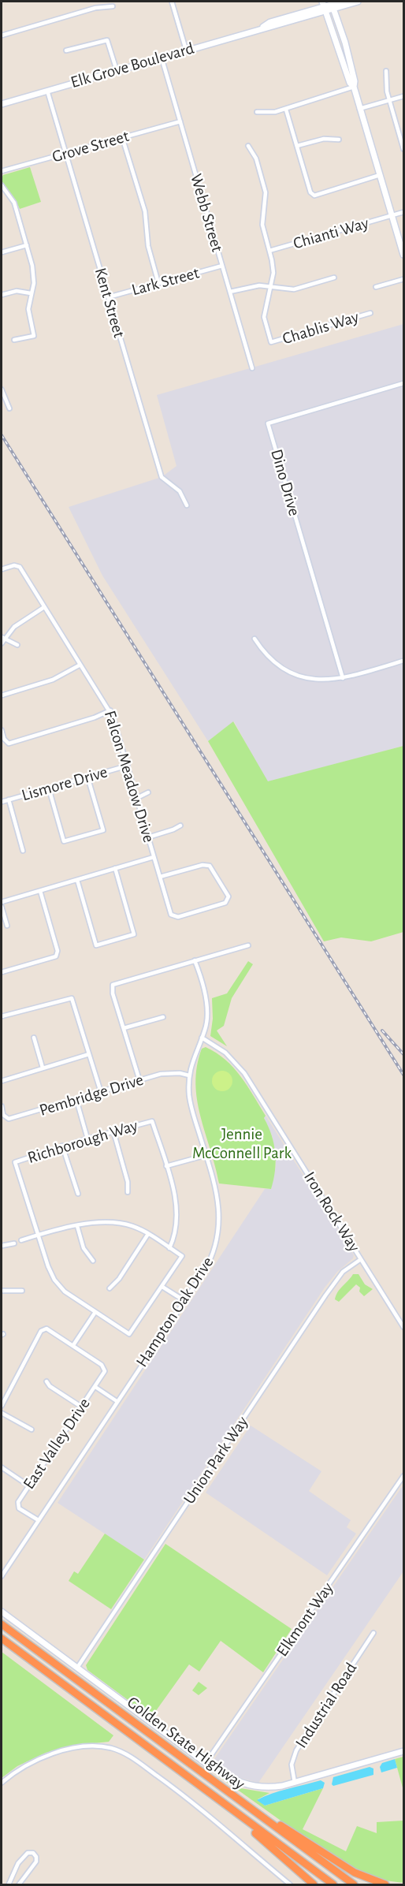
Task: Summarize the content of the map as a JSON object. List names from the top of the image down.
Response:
{
  "streets": {
    "highway": ["Golden State Highway"],
    "main road": ["Elk Grove Boulevard"],
    "street": [
      "Grove Street",
      "Webb Street",
      "Chianti Way",
      "Lark Street",
      "Kent Street",
      "Chablis Way",
      "Dino Drive",
      "Falcon Meadow Drive",
      "Lismore Drive",
      "Pembridge Drive",
      "Richborough Way",
      "Iron Rock Way",
      "Hampton Oak Drive",
      "East Valley Drive",
      "Union Park Way",
      "Elkmont Way",
      "Industrial Road"
    ]
  },
  "crossings": [
    ["Elk Grove Boulevard", "Webb Street"],
    ["Elk Grove Boulevard", "Kent Street"],
    ["Grove Street", "Webb Street"],
    ["Grove Street", "Kent Street"],
    ["Webb Street", "Lark Street"],
    ["Lark Street", "Kent Street"],
    ["Falcon Meadow Drive", "Lismore Drive"],
    ["Pembridge Drive", "Hampton Oak Drive"],
    ["Iron Rock Way", "Hampton Oak Drive"],
    ["Iron Rock Way", "Union Park Way"],
    ["Hampton Oak Drive", "East Valley Drive"]
  ],
  "parks": ["Jennie McConnell Park"]
}
